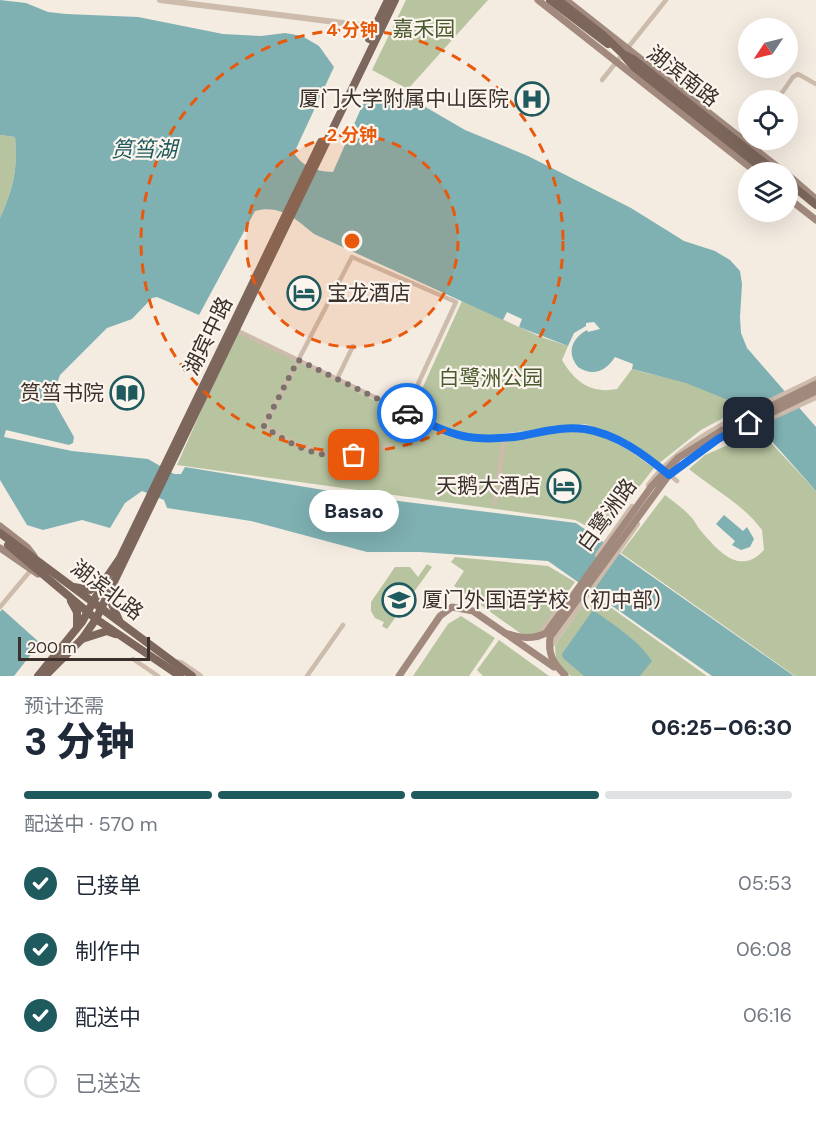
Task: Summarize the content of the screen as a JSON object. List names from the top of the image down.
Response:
{
  "streets": {
    "main road": [
      "湖滨南路",
      "湖宾中路",
      "白鹭洲路",
      "湖滨北路"
    ]
  },
  "water": ["筼筜湖"],
  "parks": ["嘉禾园", "白鹭洲公园"],
  "places": {
    "hospital": ["厦门大学附属中山医院"],
    "hotel": ["宝龙酒店", "天鹅大酒店"],
    "library": ["筼筜书院"],
    "other": ["Basao"],
    "school or university": ["厦门外国语学校（初中部）"]
  },
  "scale_bar": "200 m",
  "north": "bottom left",
  "page": {
    "bubble": "Basao",
    "scale": "200 m",
    "heading": ["3 分钟", "预计还需", "06:25–06:30"],
    "bar": "配送中 · 570 m",
    "list": [
      ["已接单", "05:53"],
      ["制作中", "06:08"],
      ["配送中", "06:16"],
      "已送达"
    ]
  },
  "rings": ["4 分钟", "2 分钟"]
}
